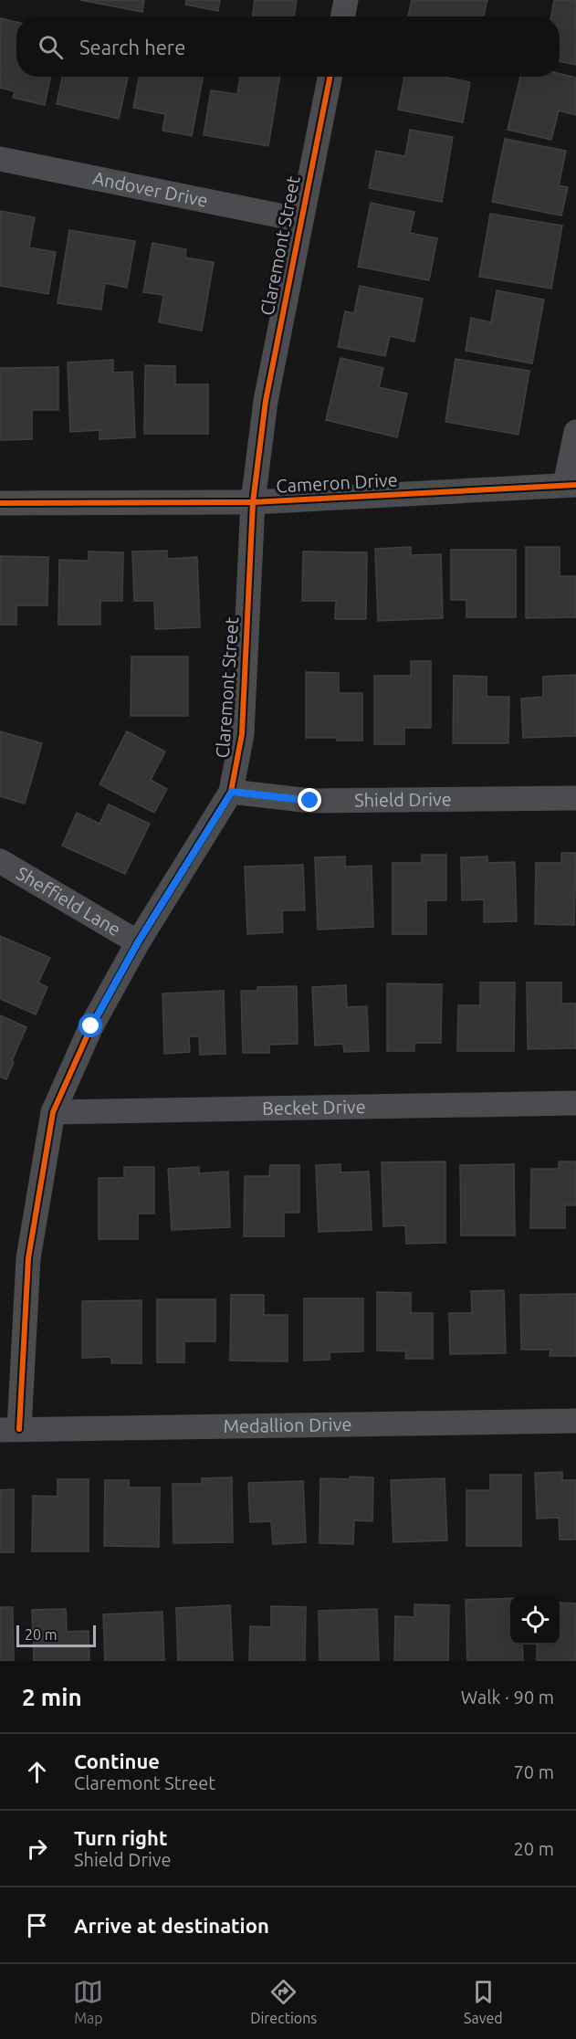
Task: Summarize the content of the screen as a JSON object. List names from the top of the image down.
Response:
{
  "streets": {
    "street": [
      "Andover Drive",
      "Claremont Street",
      "Cameron Drive",
      "Shield Drive",
      "Sheffield Lane",
      "Becket Drive",
      "Medallion Drive"
    ]
  },
  "crossings": [
    ["Andover Drive", "Claremont Street"],
    ["Claremont Street", "Cameron Drive"],
    ["Claremont Street", "Shield Drive"],
    ["Claremont Street", "Sheffield Lane"],
    ["Claremont Street", "Becket Drive"],
    ["Claremont Street", "Medallion Drive"]
  ],
  "scale_bar": "20 m",
  "page": {
    "search": "Search here",
    "scale": "20 m",
    "heading": ["2 min", "Walk · 90 m"],
    "list": [
      ["Continue", "Claremont Street", "70 m"],
      ["Turn right", "Shield Drive", "20 m"],
      "Arrive at destination"
    ],
    "nav": ["Map", "Directions", "Saved"]
  }
}
